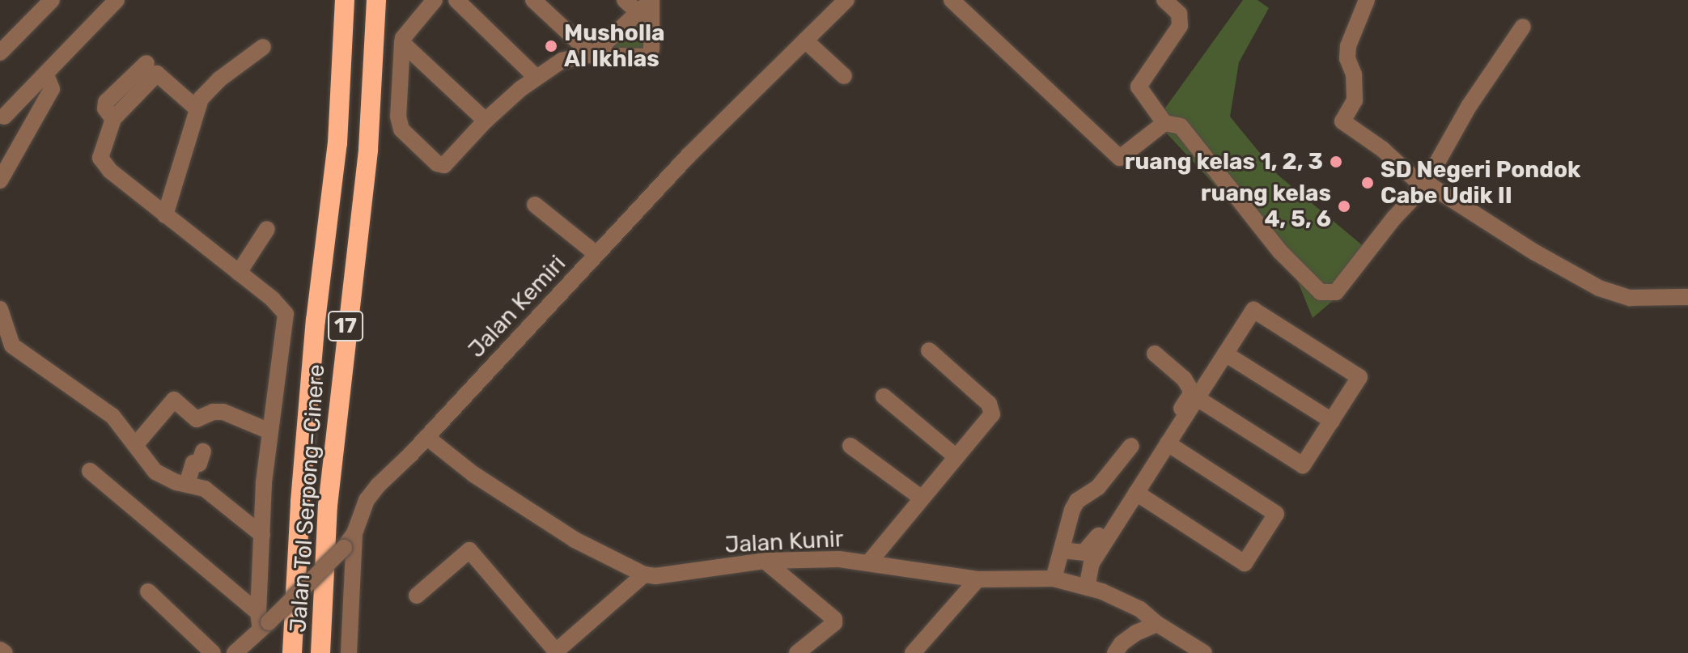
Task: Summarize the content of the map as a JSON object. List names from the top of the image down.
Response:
{
  "streets": {
    "highway": ["17", "Jalan Tol Serpong–Cinere"],
    "street": ["Jalan Kemiri", "Jalan Kunir"]
  },
  "crossings": [
    ["Jalan Kemiri", "Jalan Kunir"]
  ],
  "places": [
    "Musholla Al Ikhlas",
    "ruang kelas 1, 2, 3",
    "SD Negeri Pondok Cabe Udik II",
    "ruang kelas 4, 5, 6"
  ]
}
